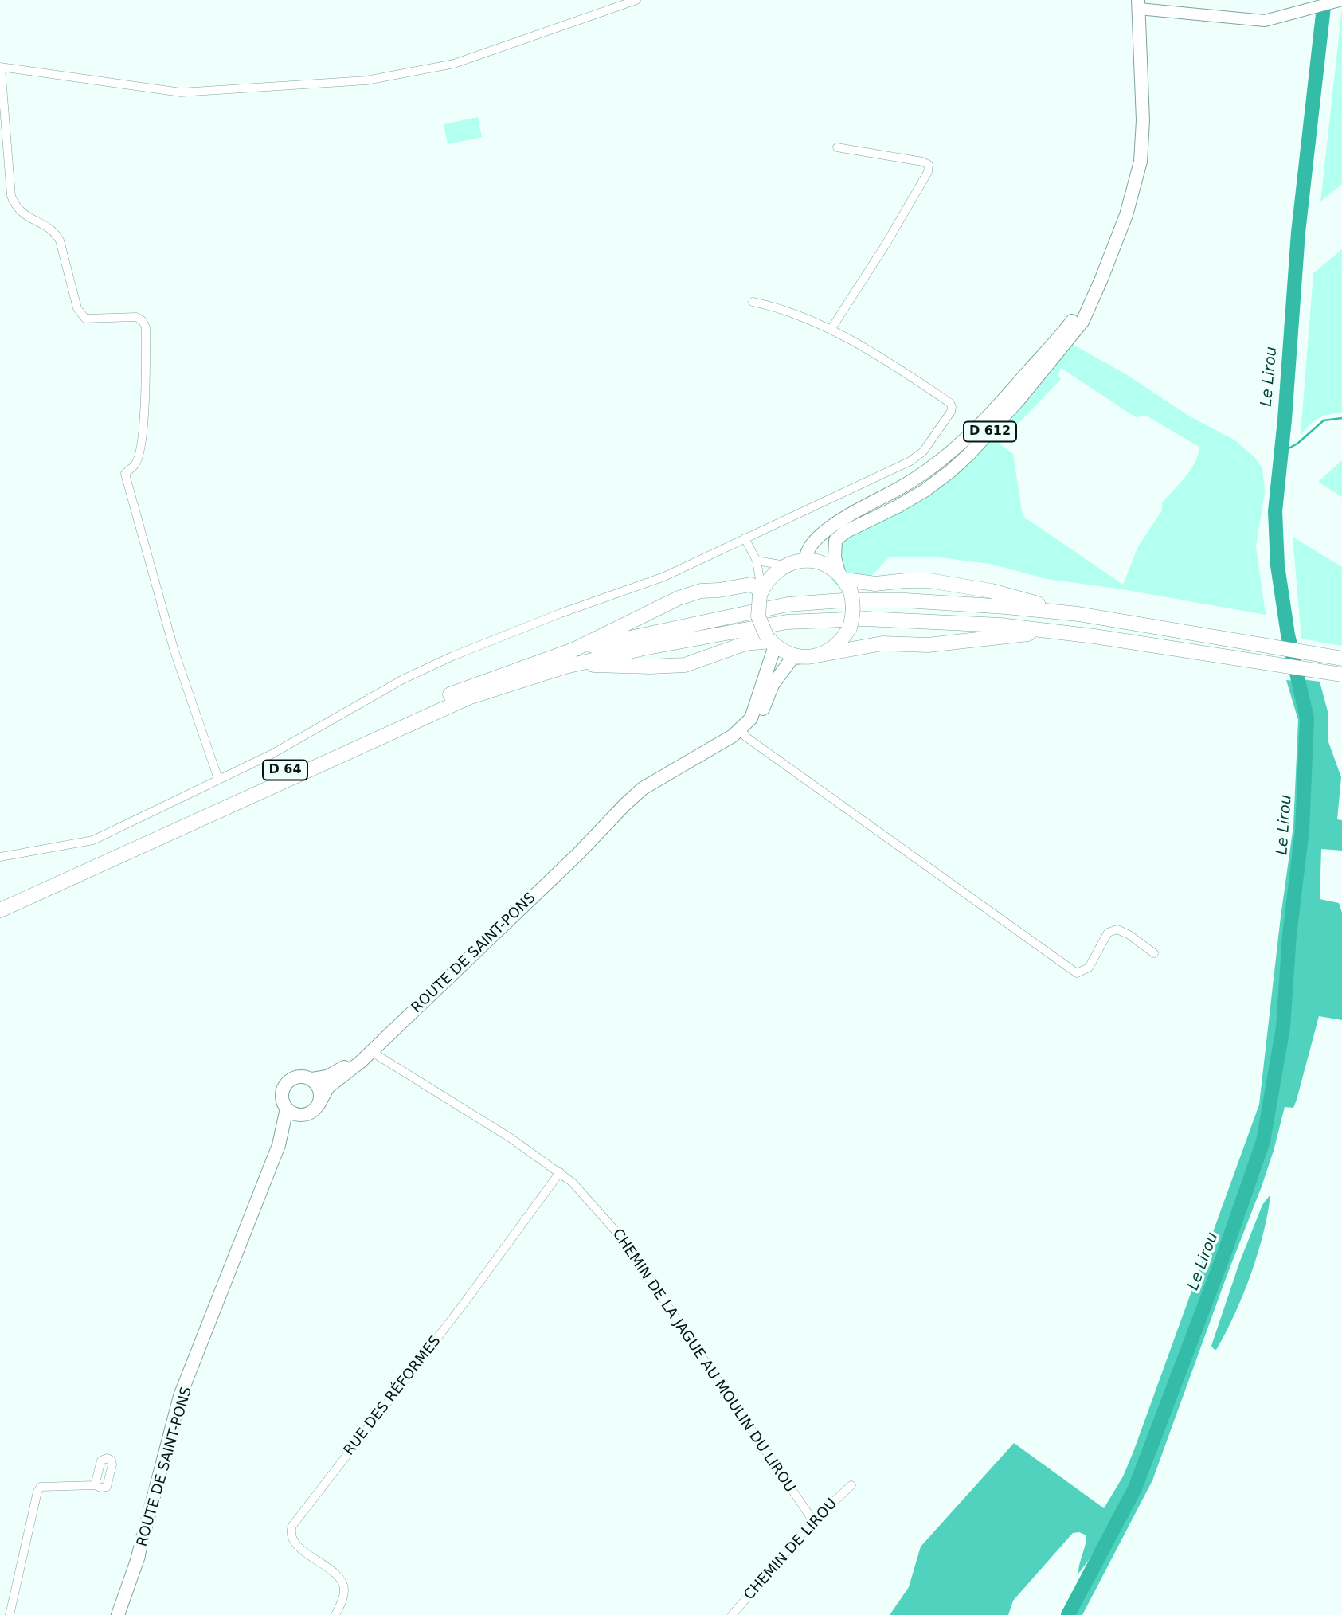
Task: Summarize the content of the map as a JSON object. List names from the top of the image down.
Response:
{
  "streets": {
    "highway": ["D 64"],
    "main road": ["D 612", "ROUTE DE SAINT-PONS"],
    "street": ["CHEMIN DE LA JAGUE AU MOULIN DU LIROU", "RUE DES RÉFORMES", "CHEMIN DE LIROU"]
  },
  "crossings": [
    ["D 612", "D 64"],
    ["D 612", "ROUTE DE SAINT-PONS"],
    ["D 64", "ROUTE DE SAINT-PONS"],
    ["ROUTE DE SAINT-PONS", "CHEMIN DE LA JAGUE AU MOULIN DU LIROU"],
    ["CHEMIN DE LA JAGUE AU MOULIN DU LIROU", "RUE DES RÉFORMES"],
    ["CHEMIN DE LA JAGUE AU MOULIN DU LIROU", "CHEMIN DE LIROU"]
  ],
  "water": ["Le Lirou"]
}
